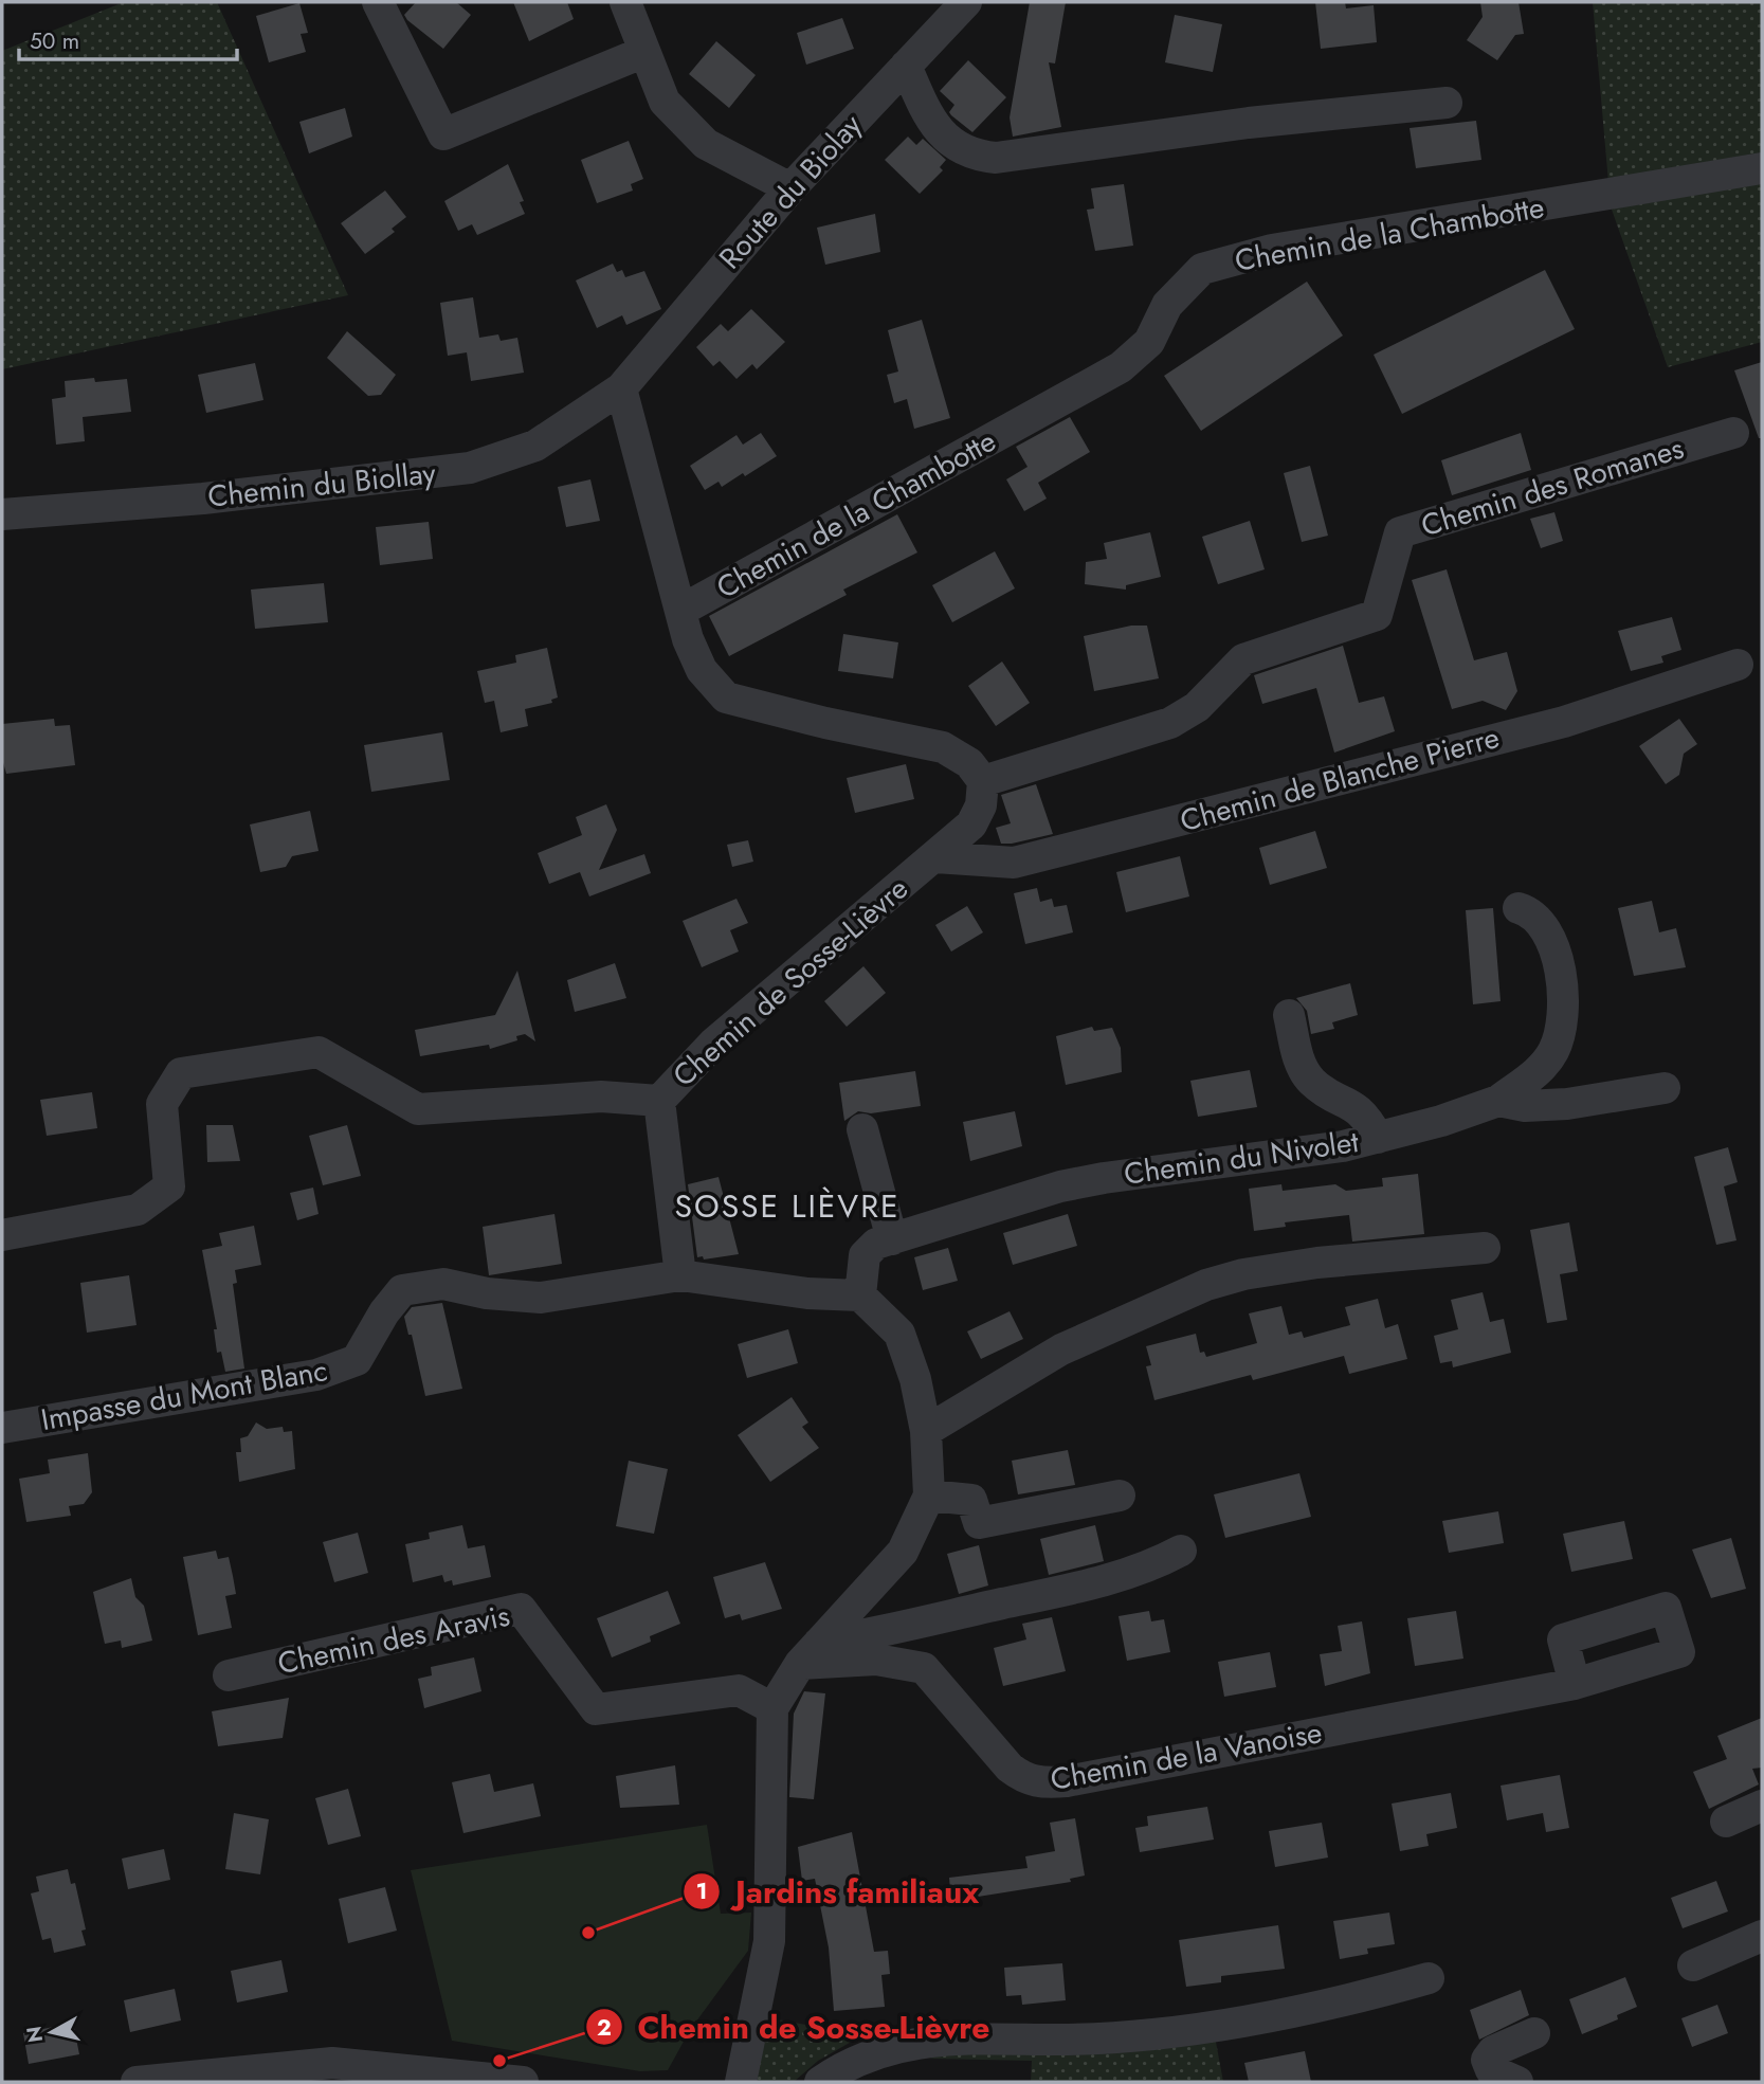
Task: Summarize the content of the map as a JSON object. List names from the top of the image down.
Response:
{
  "streets": {
    "street": [
      "Route du Biolay",
      "Chemin de la Chambotte",
      "Chemin du Biollay",
      "Chemin des Romanes",
      "Chemin de Blanche Pierre",
      "Chemin de Sosse-Lièvre",
      "Chemin du Nivolet",
      "Impasse du Mont Blanc",
      "Chemin des Aravis",
      "Chemin de la Vanoise"
    ]
  },
  "crossings": [
    ["Route du Biolay", "Chemin du Biollay"],
    ["Chemin des Romanes", "Chemin de Sosse-Lièvre"],
    ["Chemin de Blanche Pierre", "Chemin de Sosse-Lièvre"],
    ["Chemin de Sosse-Lièvre", "Impasse du Mont Blanc"]
  ],
  "districts": ["SOSSE LIÈVRE"],
  "places": ["Jardins familiaux", "Chemin de Sosse-Lièvre"],
  "scale_bar": "50 m",
  "north": "left"
}
